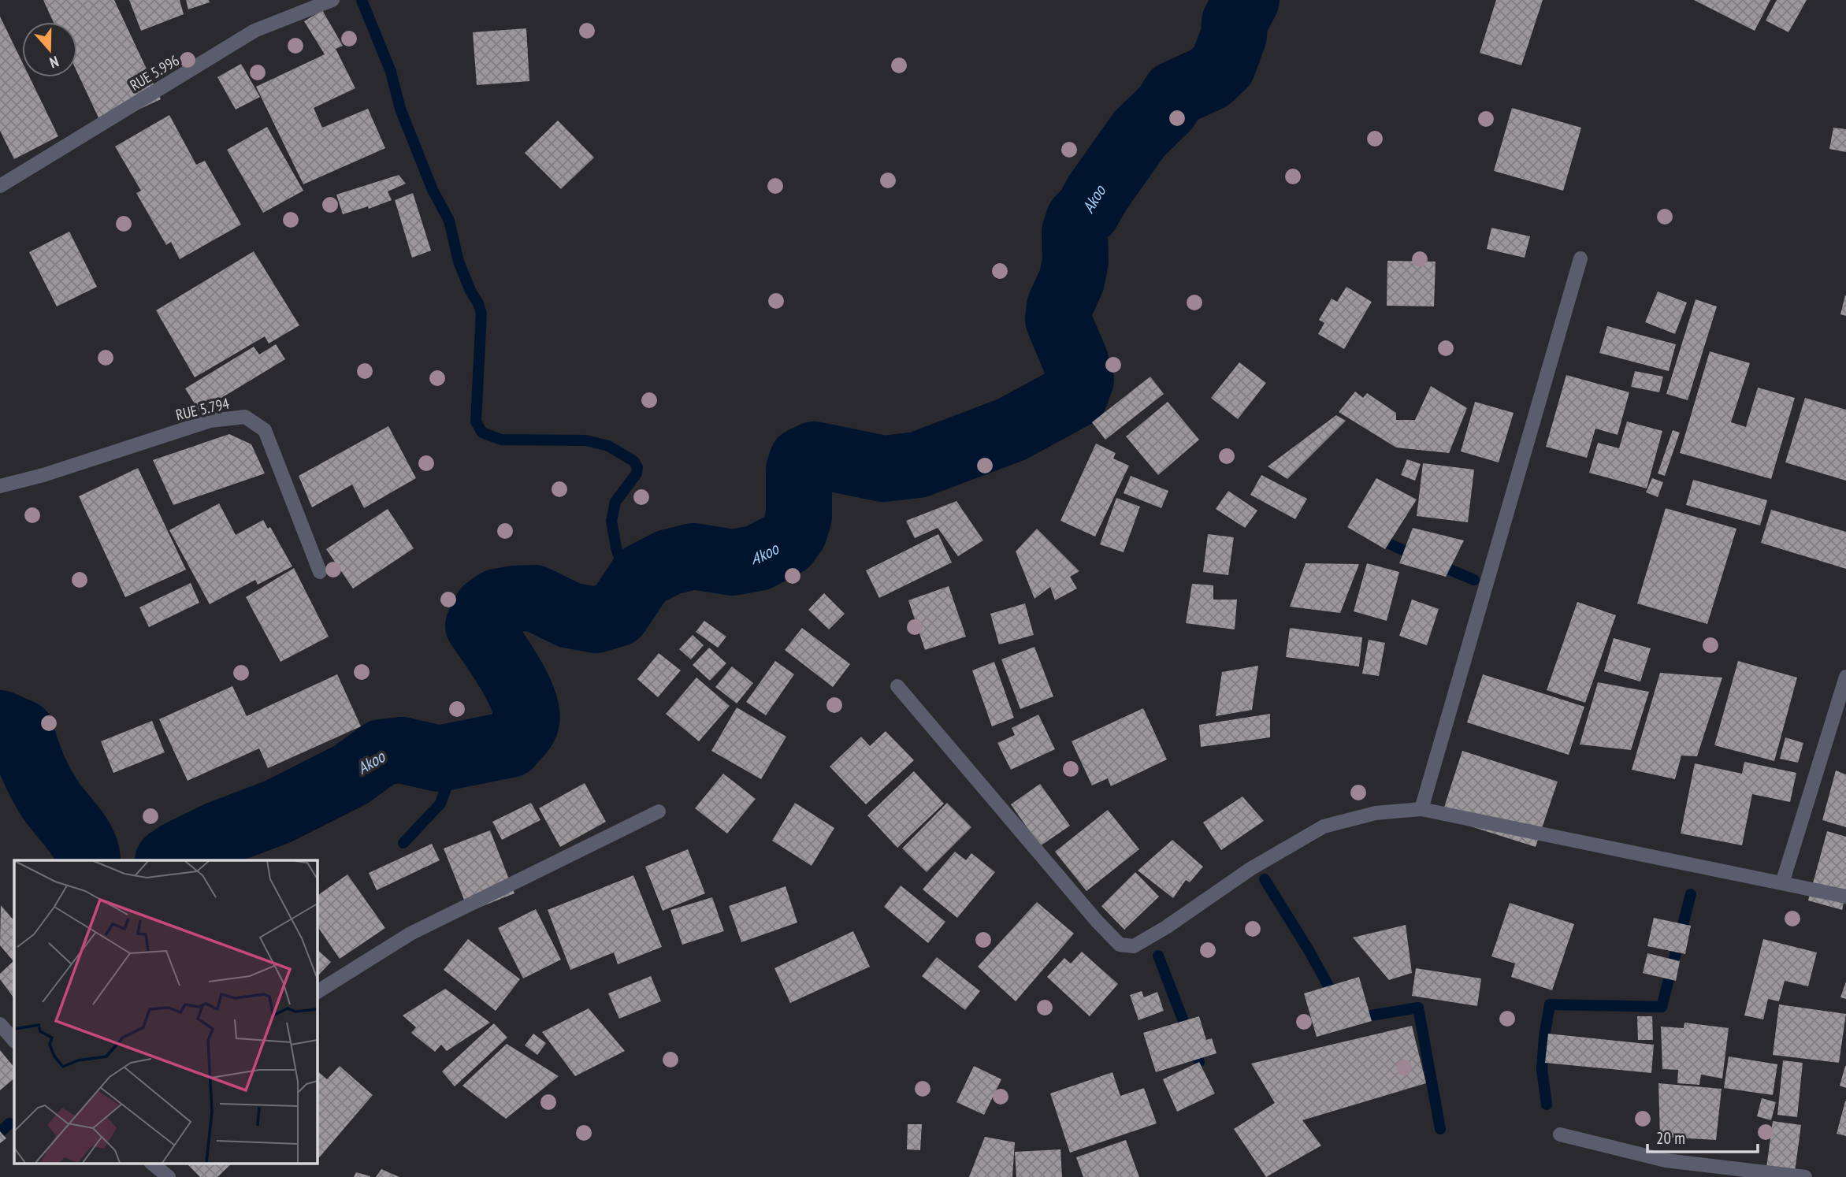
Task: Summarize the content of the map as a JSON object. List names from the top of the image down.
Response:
{
  "streets": {
    "street": ["RUE 5.996", "RUE 5.794"]
  },
  "water": ["Akoo"],
  "scale_bar": "20 m",
  "north": "bottom"
}
